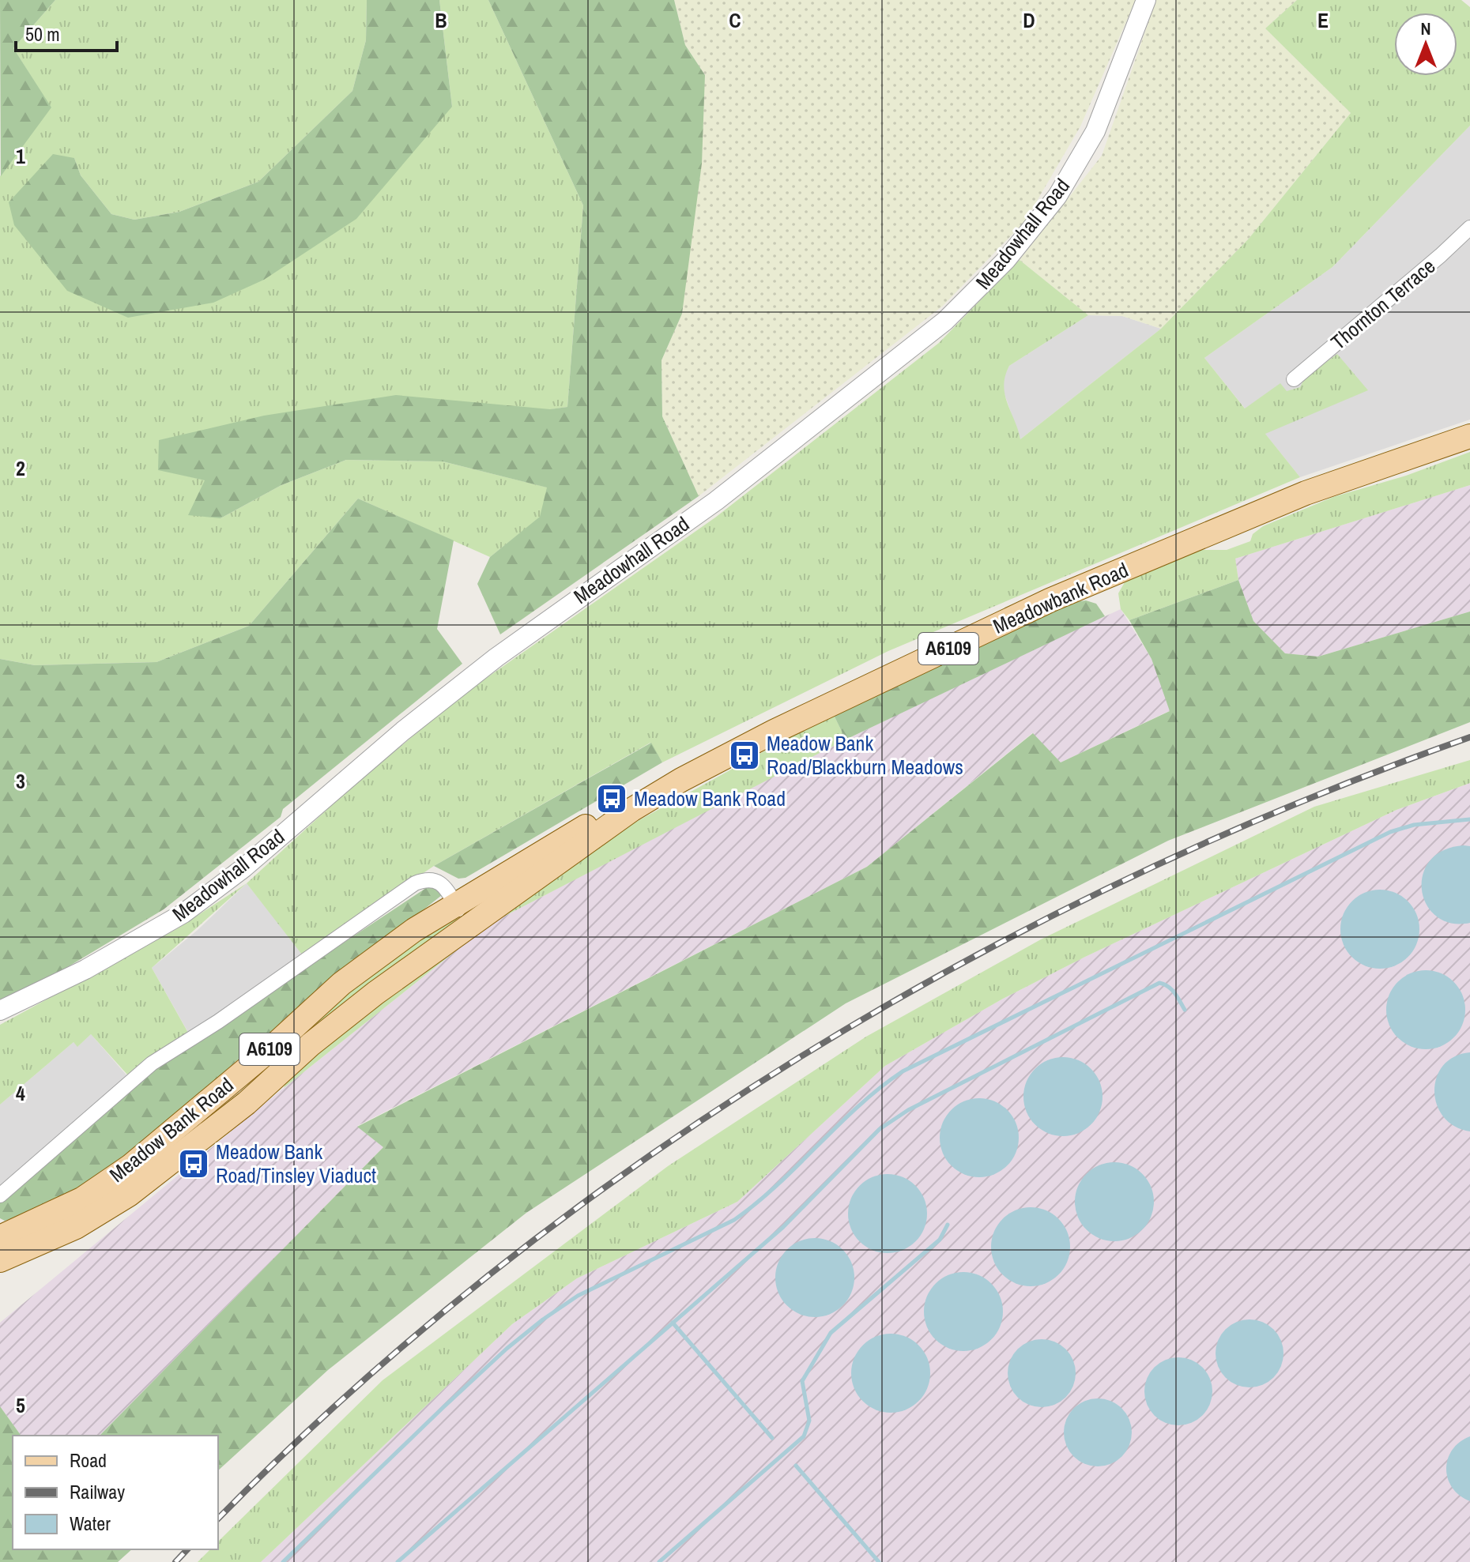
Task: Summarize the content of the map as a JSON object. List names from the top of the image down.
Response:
{
  "streets": {
    "main road": ["Meadowbank Road", "A6109", "Meadow Bank Road"],
    "street": ["Meadowhall Road", "Thornton Terrace"]
  },
  "crossings": [
    ["Meadowbank Road", "Meadow Bank Road"]
  ],
  "places": {
    "bus stop": ["Meadow Bank Road/Blackburn Meadows", "Meadow Bank Road", "Meadow Bank Road/Tinsley Viaduct"]
  },
  "legend": ["Road", "Railway", "Water"],
  "scale_bar": "50 m",
  "north": "top",
  "grid": {
    "columns": [
      "B",
      "C",
      "D",
      "E"
    ],
    "rows": [
      "1",
      "2",
      "3",
      "4",
      "5"
    ]
  }
}
